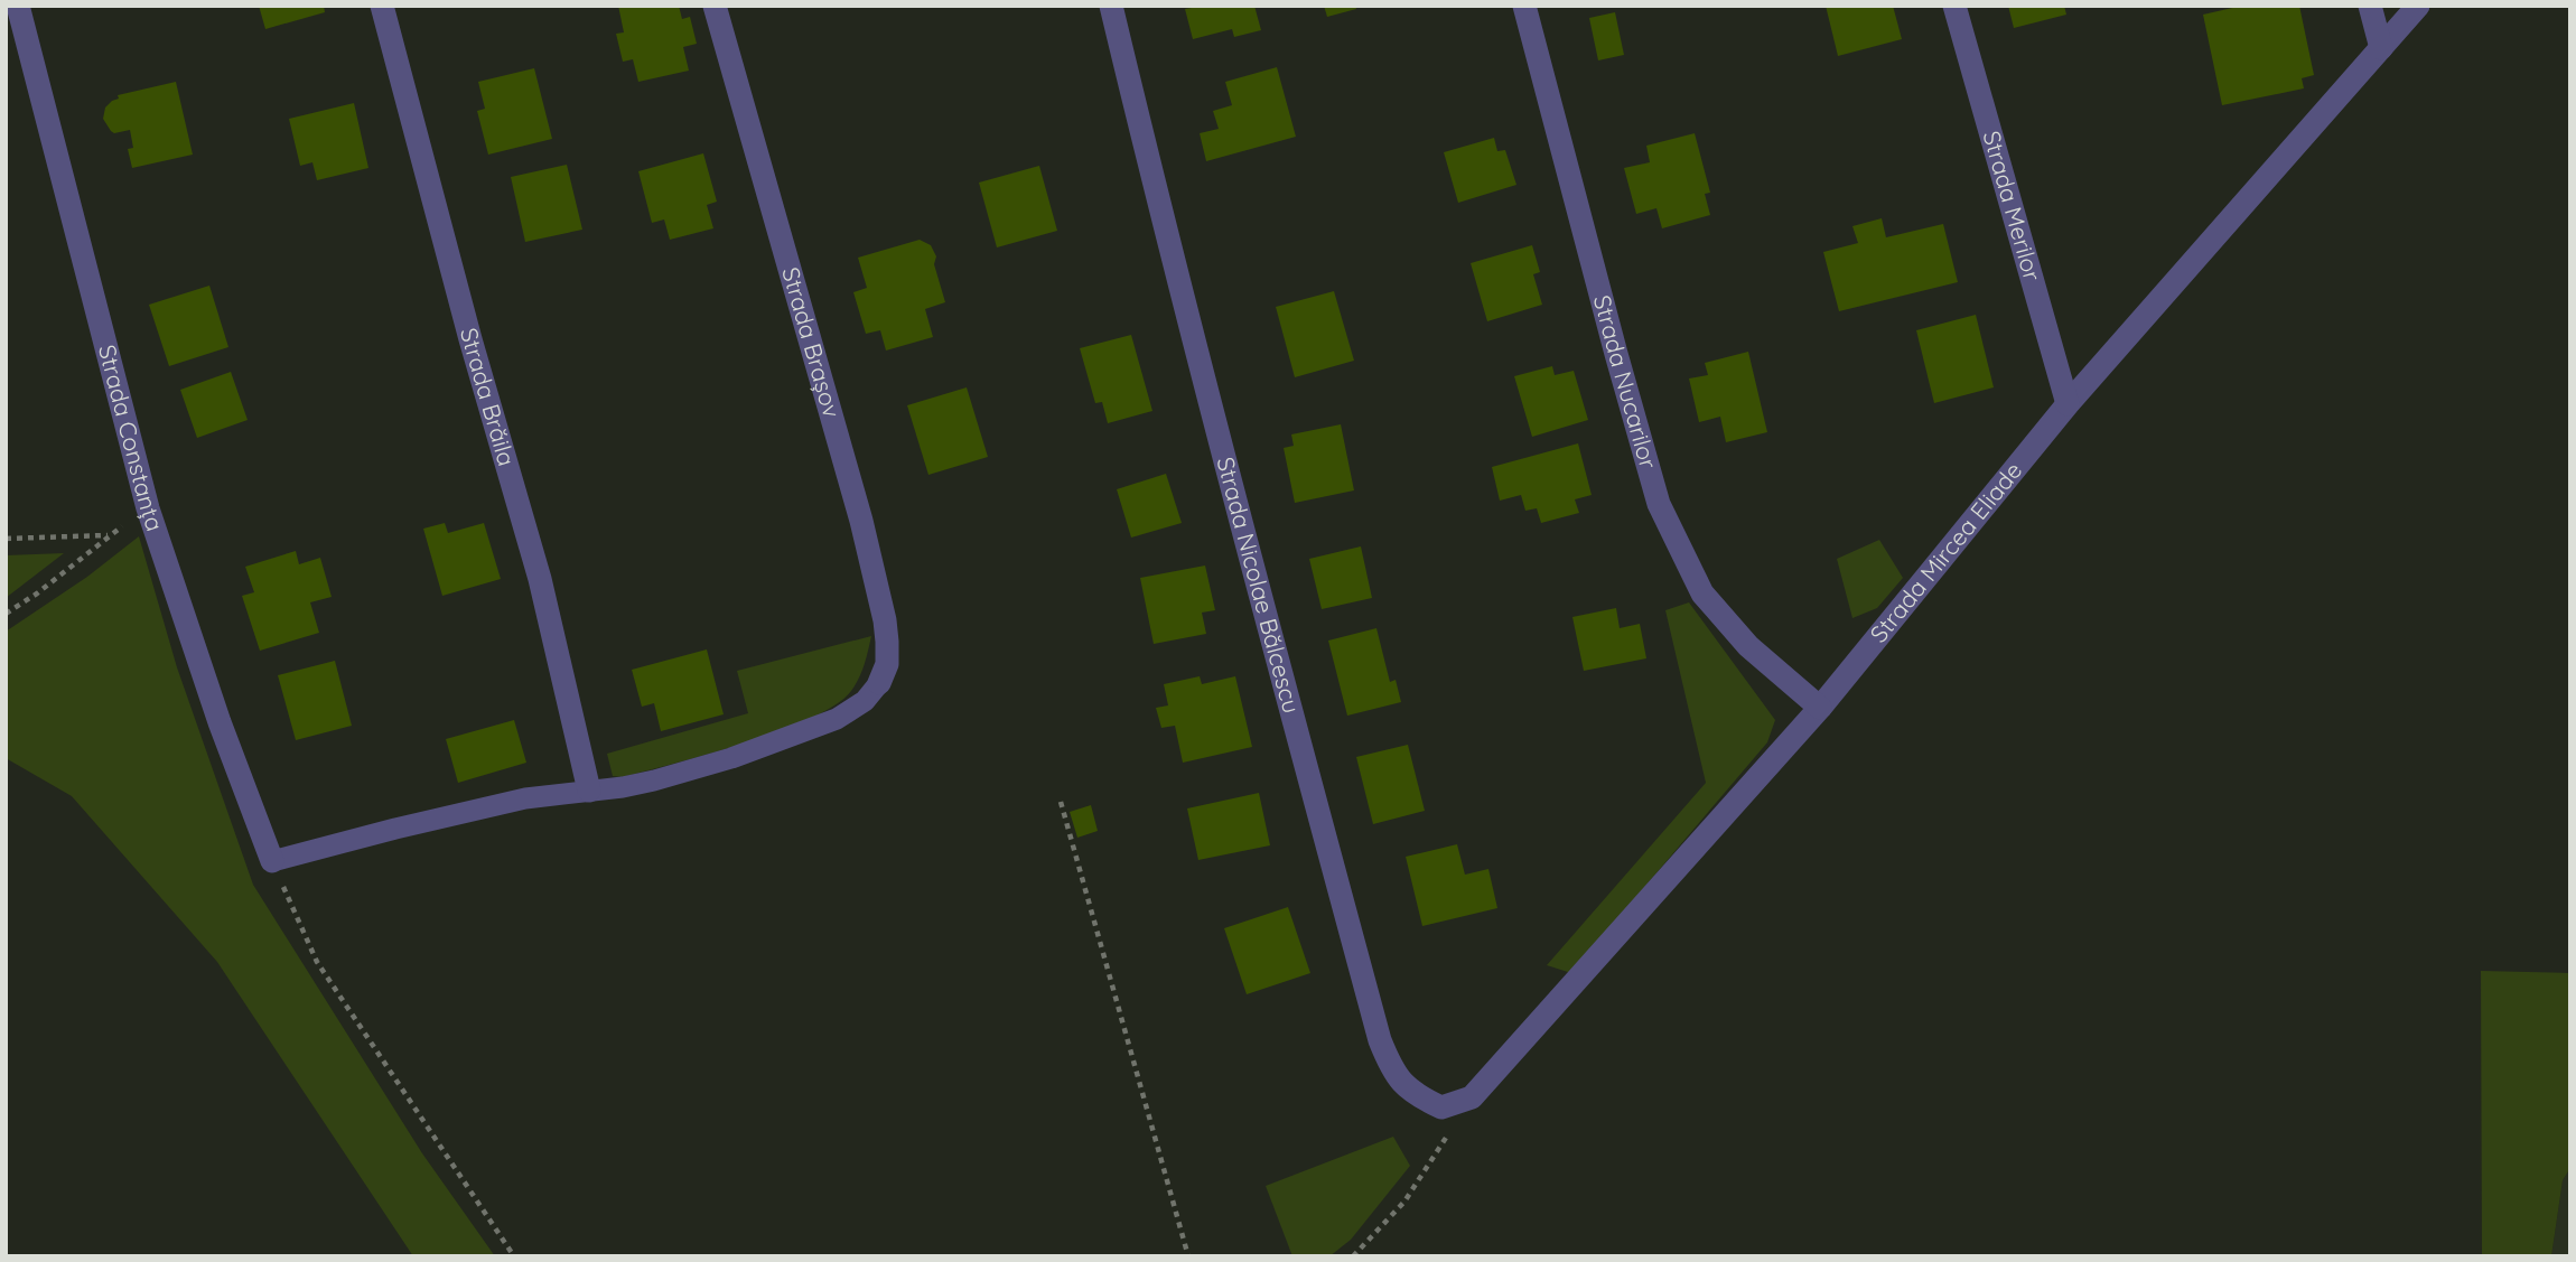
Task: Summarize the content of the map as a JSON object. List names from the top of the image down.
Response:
{
  "streets": {
    "street": [
      "Strada Merilor",
      "Strada Brașov",
      "Strada Nucarilor",
      "Strada Brăila",
      "Strada Constanța",
      "Strada Mircea Eliade",
      "Strada Nicolae Bălcescu"
    ]
  },
  "crossings": [
    ["Strada Merilor", "Strada Mircea Eliade"],
    ["Strada Nucarilor", "Strada Mircea Eliade"],
    ["Strada Mircea Eliade", "Strada Nicolae Bălcescu"]
  ]
}
